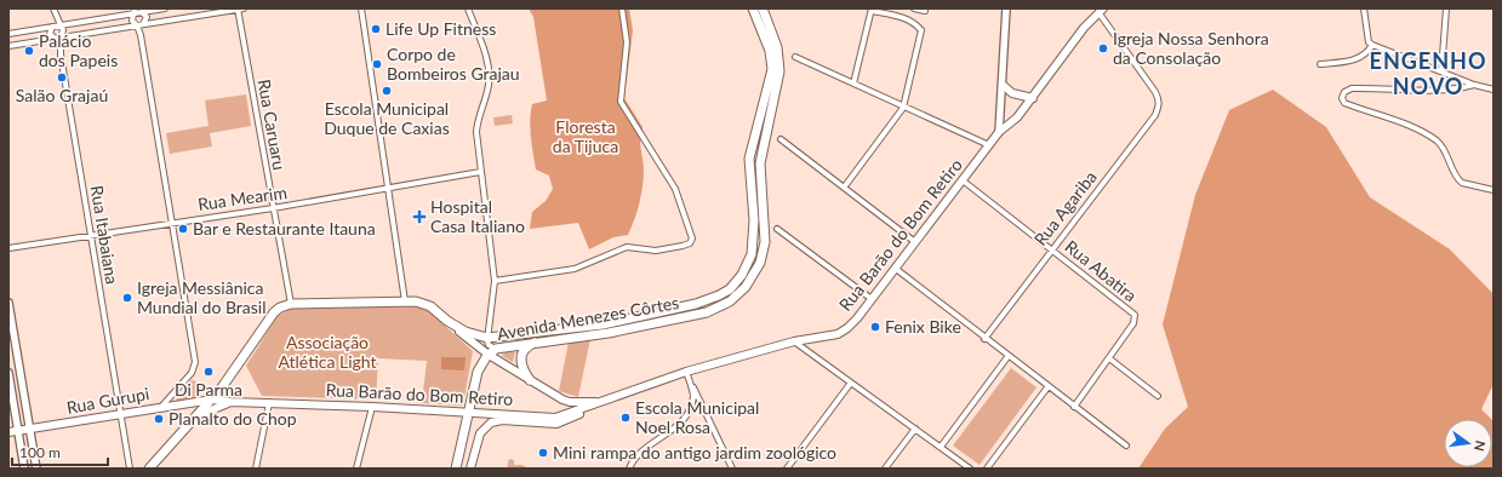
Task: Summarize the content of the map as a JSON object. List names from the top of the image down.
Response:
{
  "streets": {
    "main road": ["Rua Barão do Bom Retiro", "Avenida Menezes Côrtes", "Rua Gurupi"],
    "street": [
      "Rua Caruaru",
      "Rua Mearim",
      "Rua Agariba",
      "Rua Itabaiana",
      "Rua Abatira"
    ]
  },
  "crossings": [
    ["Rua Caruaru", "Rua Mearim"],
    ["Rua Caruaru", "Avenida Menezes Côrtes"],
    ["Rua Mearim", "Rua Itabaiana"],
    ["Rua Agariba", "Rua Barão do Bom Retiro"],
    ["Rua Agariba", "Rua Abatira"],
    ["Rua Itabaiana", "Rua Gurupi"],
    ["Rua Barão do Bom Retiro", "Rua Abatira"],
    ["Rua Barão do Bom Retiro", "Rua Gurupi"]
  ],
  "districts": ["ENGENHO NOVO"],
  "parks": ["Floresta da Tijuca", "Associação Atlética Light"],
  "places": {
    "other": [
      "Life Up Fitness",
      "Igreja Nossa Senhora da Consolação",
      "Palácio dos Papeis",
      "Corpo de Bombeiros Grajau",
      "Salão Grajaú",
      "Escola Municipal Duque de Caxias",
      "Bar e Restaurante Itauna",
      "Igreja Messiânica Mundial do Brasil",
      "Fenix Bike",
      "Di Parma",
      "Escola Municipal Noel Rosa",
      "Planalto do Chop",
      "Mini rampa do antigo jardim zoológico"
    ],
    "health": ["Hospital Casa Italiano"]
  },
  "scale_bar": "100 m",
  "north": "right"
}
